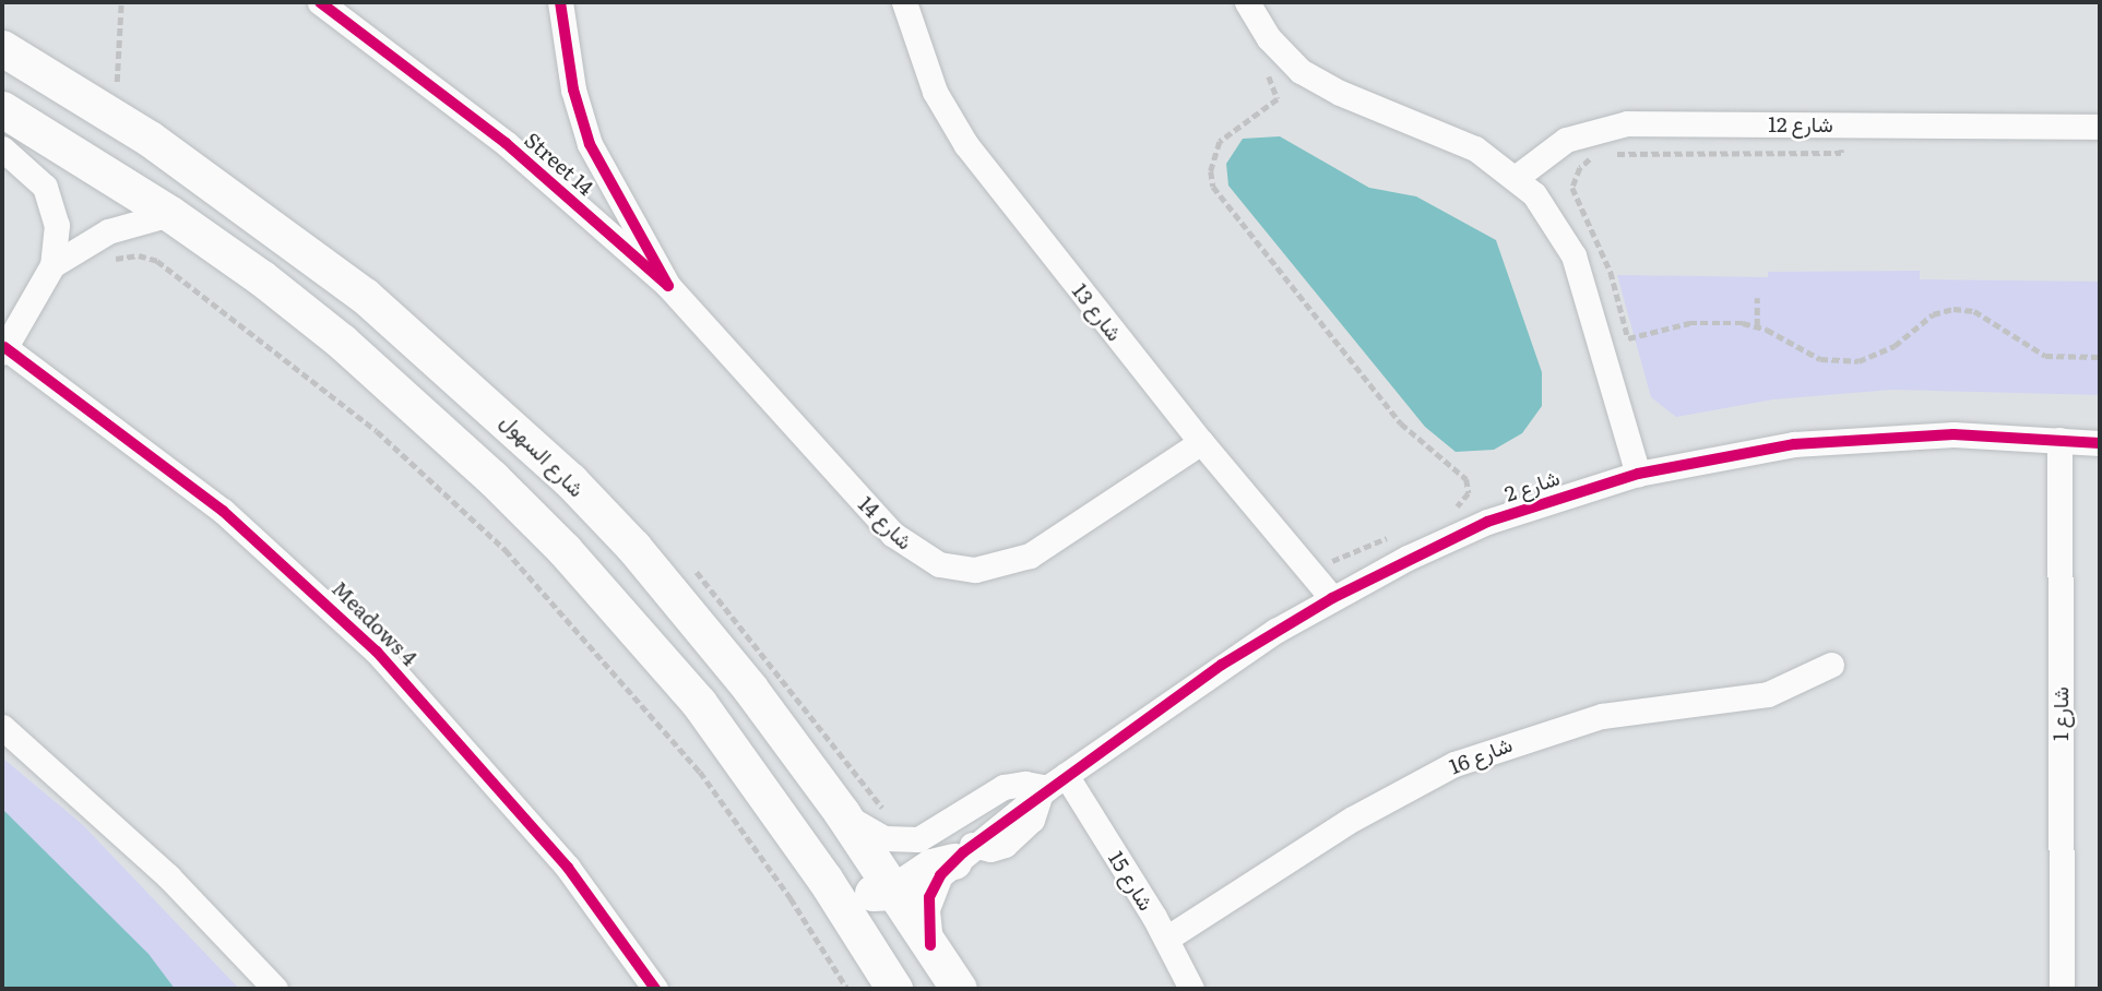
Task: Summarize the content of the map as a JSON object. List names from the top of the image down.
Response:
{
  "streets": {
    "main road": ["شارع السهول"],
    "street": [
      "شارع 12",
      "Street 14",
      "شارع 13",
      "شارع 2",
      "شارع 14",
      "Meadows 4",
      "شارع 1",
      "شارع 16",
      "شارع 15"
    ]
  },
  "crossings": [
    ["Street 14", "شارع 14"],
    ["شارع 13", "شارع 2"],
    ["شارع 13", "شارع 14"],
    ["شارع 2", "شارع 1"],
    ["شارع 2", "شارع 15"],
    ["شارع 16", "شارع 15"]
  ]
}
